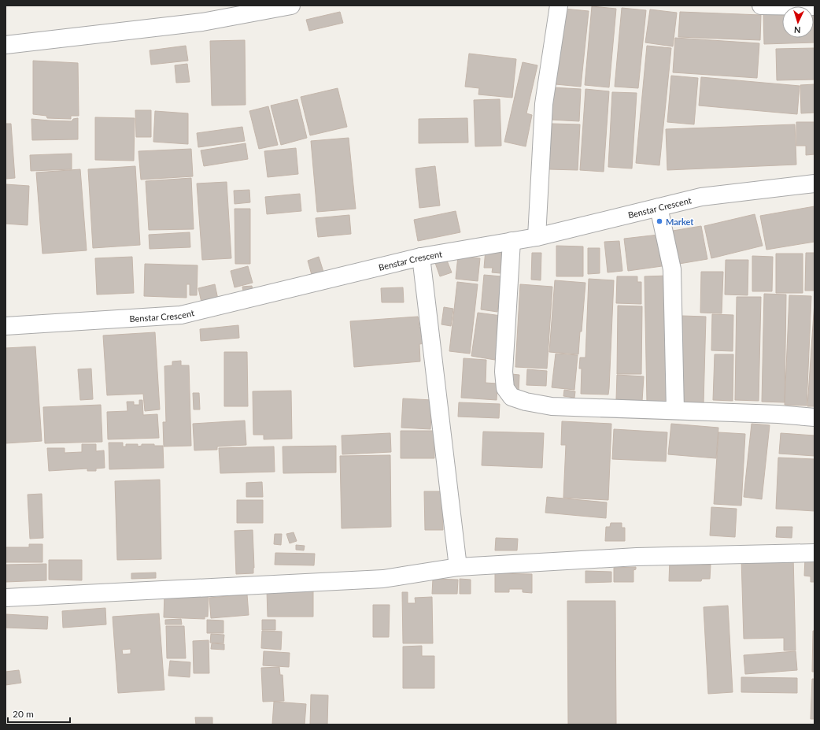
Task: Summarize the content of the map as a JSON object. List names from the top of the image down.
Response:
{
  "streets": {
    "street": ["Benstar Crescent"]
  },
  "places": ["Market"],
  "scale_bar": "20 m",
  "north": "bottom"
}
